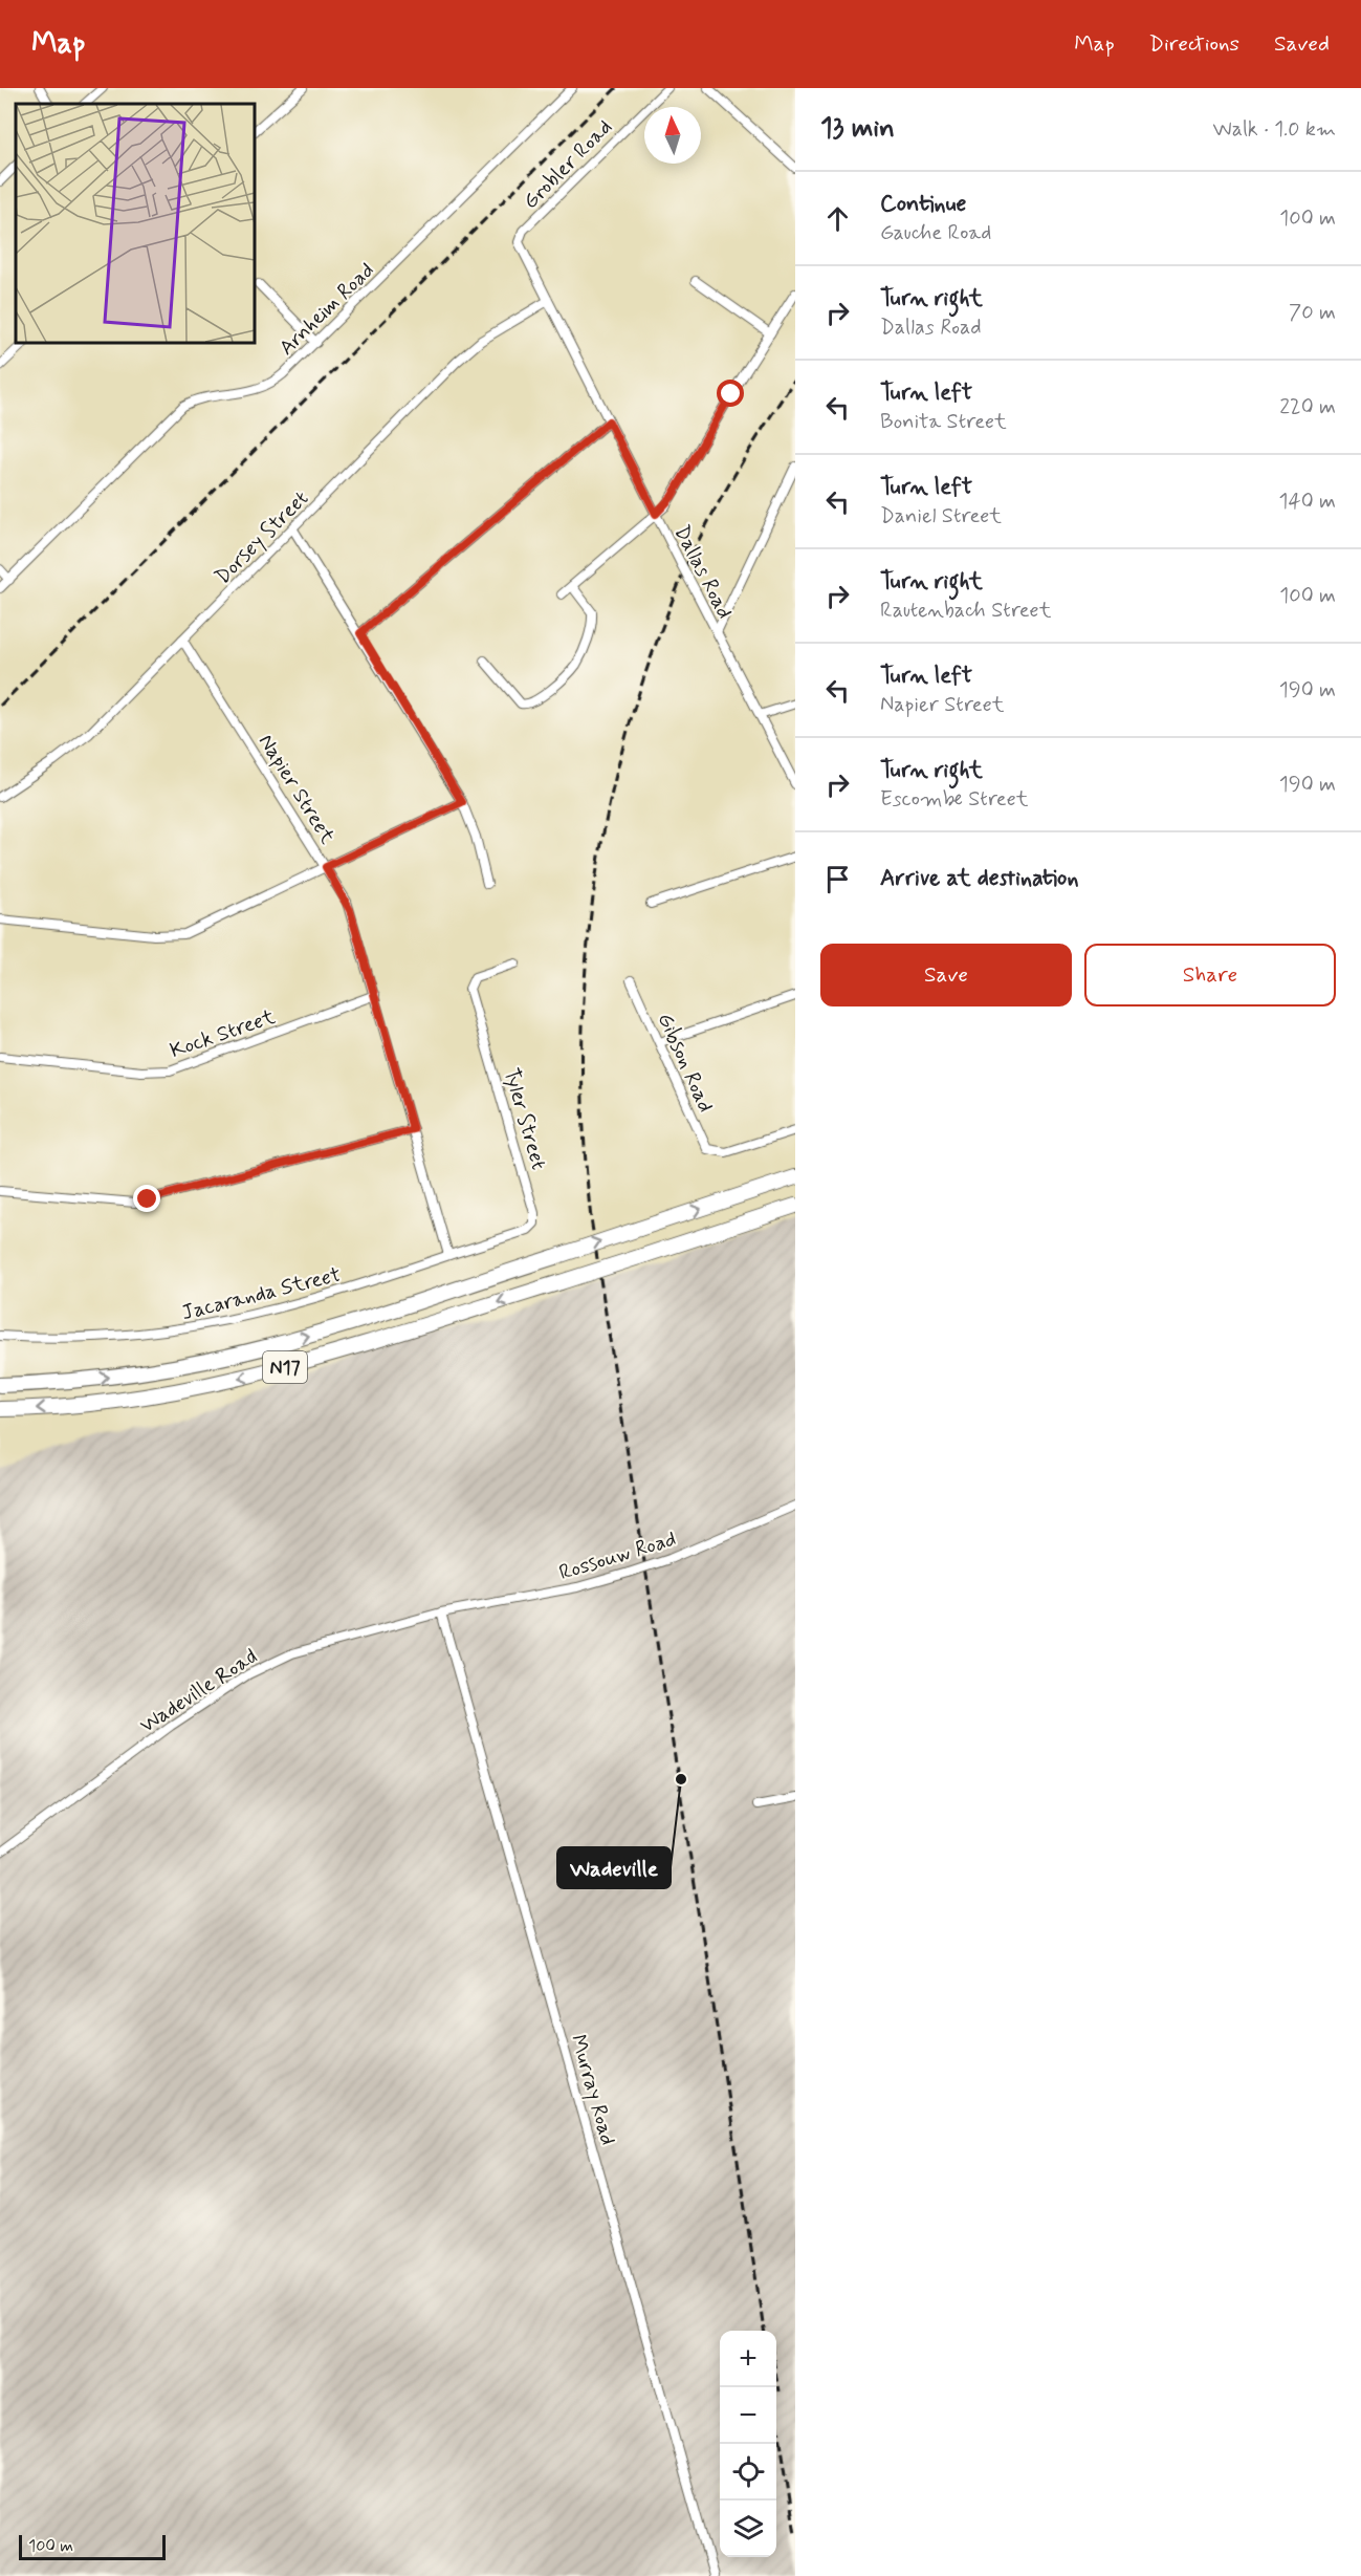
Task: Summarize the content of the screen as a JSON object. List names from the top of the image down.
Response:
{
  "streets": {
    "highway": ["N17"],
    "street": [
      "Grobler Road",
      "Arnheim Road",
      "Dorsey Street",
      "Dallas Road",
      "Napier Street",
      "Kock Street",
      "Gibson Road",
      "Tyler Street",
      "Jacaranda Street",
      "Rossouw Road",
      "Wadeville Road",
      "Murray Road"
    ]
  },
  "crossings": [
    ["Grobler Road", "Dallas Road"],
    ["Dorsey Street", "Dallas Road"],
    ["Dorsey Street", "Napier Street"],
    ["Napier Street", "Kock Street"],
    ["Napier Street", "Tyler Street"],
    ["Napier Street", "Jacaranda Street"],
    ["Tyler Street", "Jacaranda Street"],
    ["Rossouw Road", "Wadeville Road"],
    ["Rossouw Road", "Murray Road"],
    ["Wadeville Road", "Murray Road"]
  ],
  "places": ["Wadeville"],
  "scale_bar": "100 m",
  "north": "top",
  "page": {
    "header": "Map",
    "nav": ["Map", "Directions", "Saved"],
    "heading": ["13 min", "Walk · 1.0 km"],
    "list": [
      ["Continue", "Gauche Road", "100 m"],
      ["Turn right", "Dallas Road", "70 m"],
      ["Turn left", "Bonita Street", "220 m"],
      ["Turn left", "Daniel Street", "140 m"],
      ["Turn right", "Rautenbach Street", "100 m"],
      ["Turn left", "Napier Street", "190 m"],
      ["Turn right", "Escombe Street", "190 m"],
      "Arrive at destination"
    ],
    "buttons": ["Save", "Share"],
    "map_buttons": ["+", "−"],
    "scale": "100 m"
  }
}
